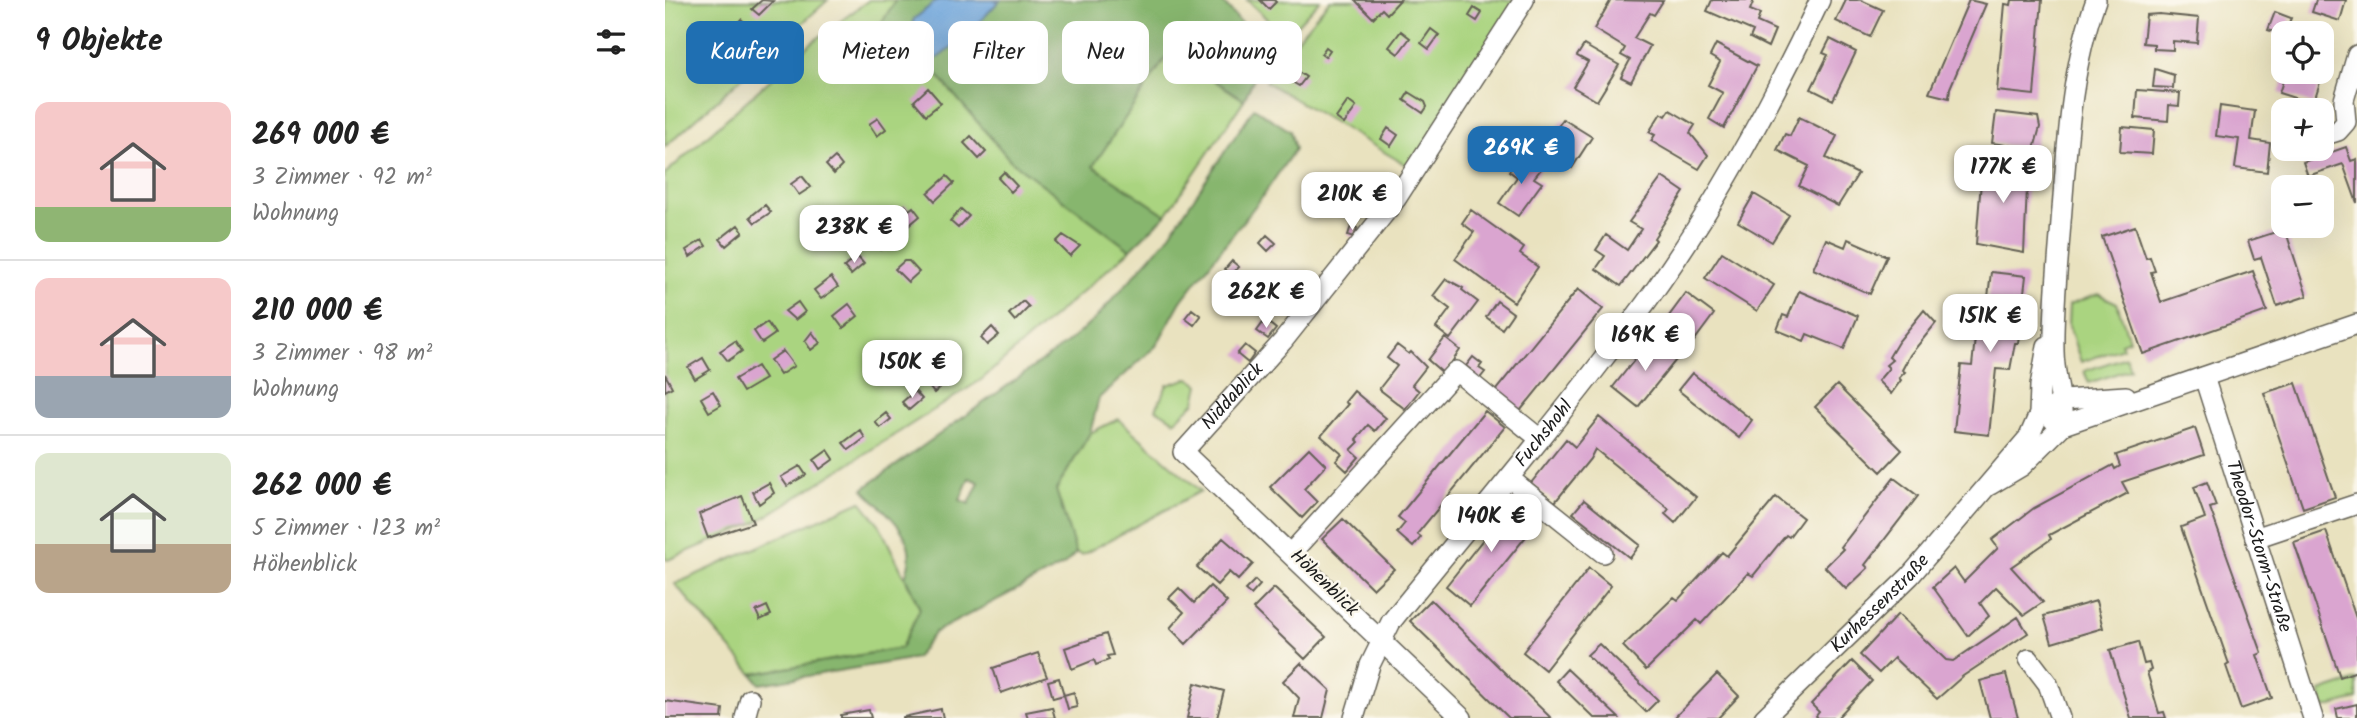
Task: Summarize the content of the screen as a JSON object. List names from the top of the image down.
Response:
{
  "streets": {
    "street": [
      "Niddablick",
      "Fuchshohl",
      "Theodor-Storm-Straße",
      "Höhenblick",
      "Kurhessenstraße"
    ]
  },
  "crossings": [
    ["Niddablick", "Höhenblick"],
    ["Fuchshohl", "Höhenblick"]
  ],
  "page": {
    "heading": "9 Objekte",
    "map_buttons": ["+", "−"],
    "chip": [
      "Kaufen",
      "Mieten",
      "Filter",
      "Neu",
      "Wohnung"
    ],
    "list": [
      {
        "name": "269 000 €",
        "note": "3 Zimmer · 92 m² · Wohnung"
      },
      {
        "name": "210 000 €",
        "note": "3 Zimmer · 98 m² · Wohnung"
      },
      {
        "name": "262 000 €",
        "note": "5 Zimmer · 123 m² · Höhenblick"
      }
    ],
    "price": [
      "269K €",
      "177K €",
      "210K €",
      "238K €",
      "262K €",
      "151K €",
      "169K €",
      "150K €",
      "140K €"
    ]
  }
}
